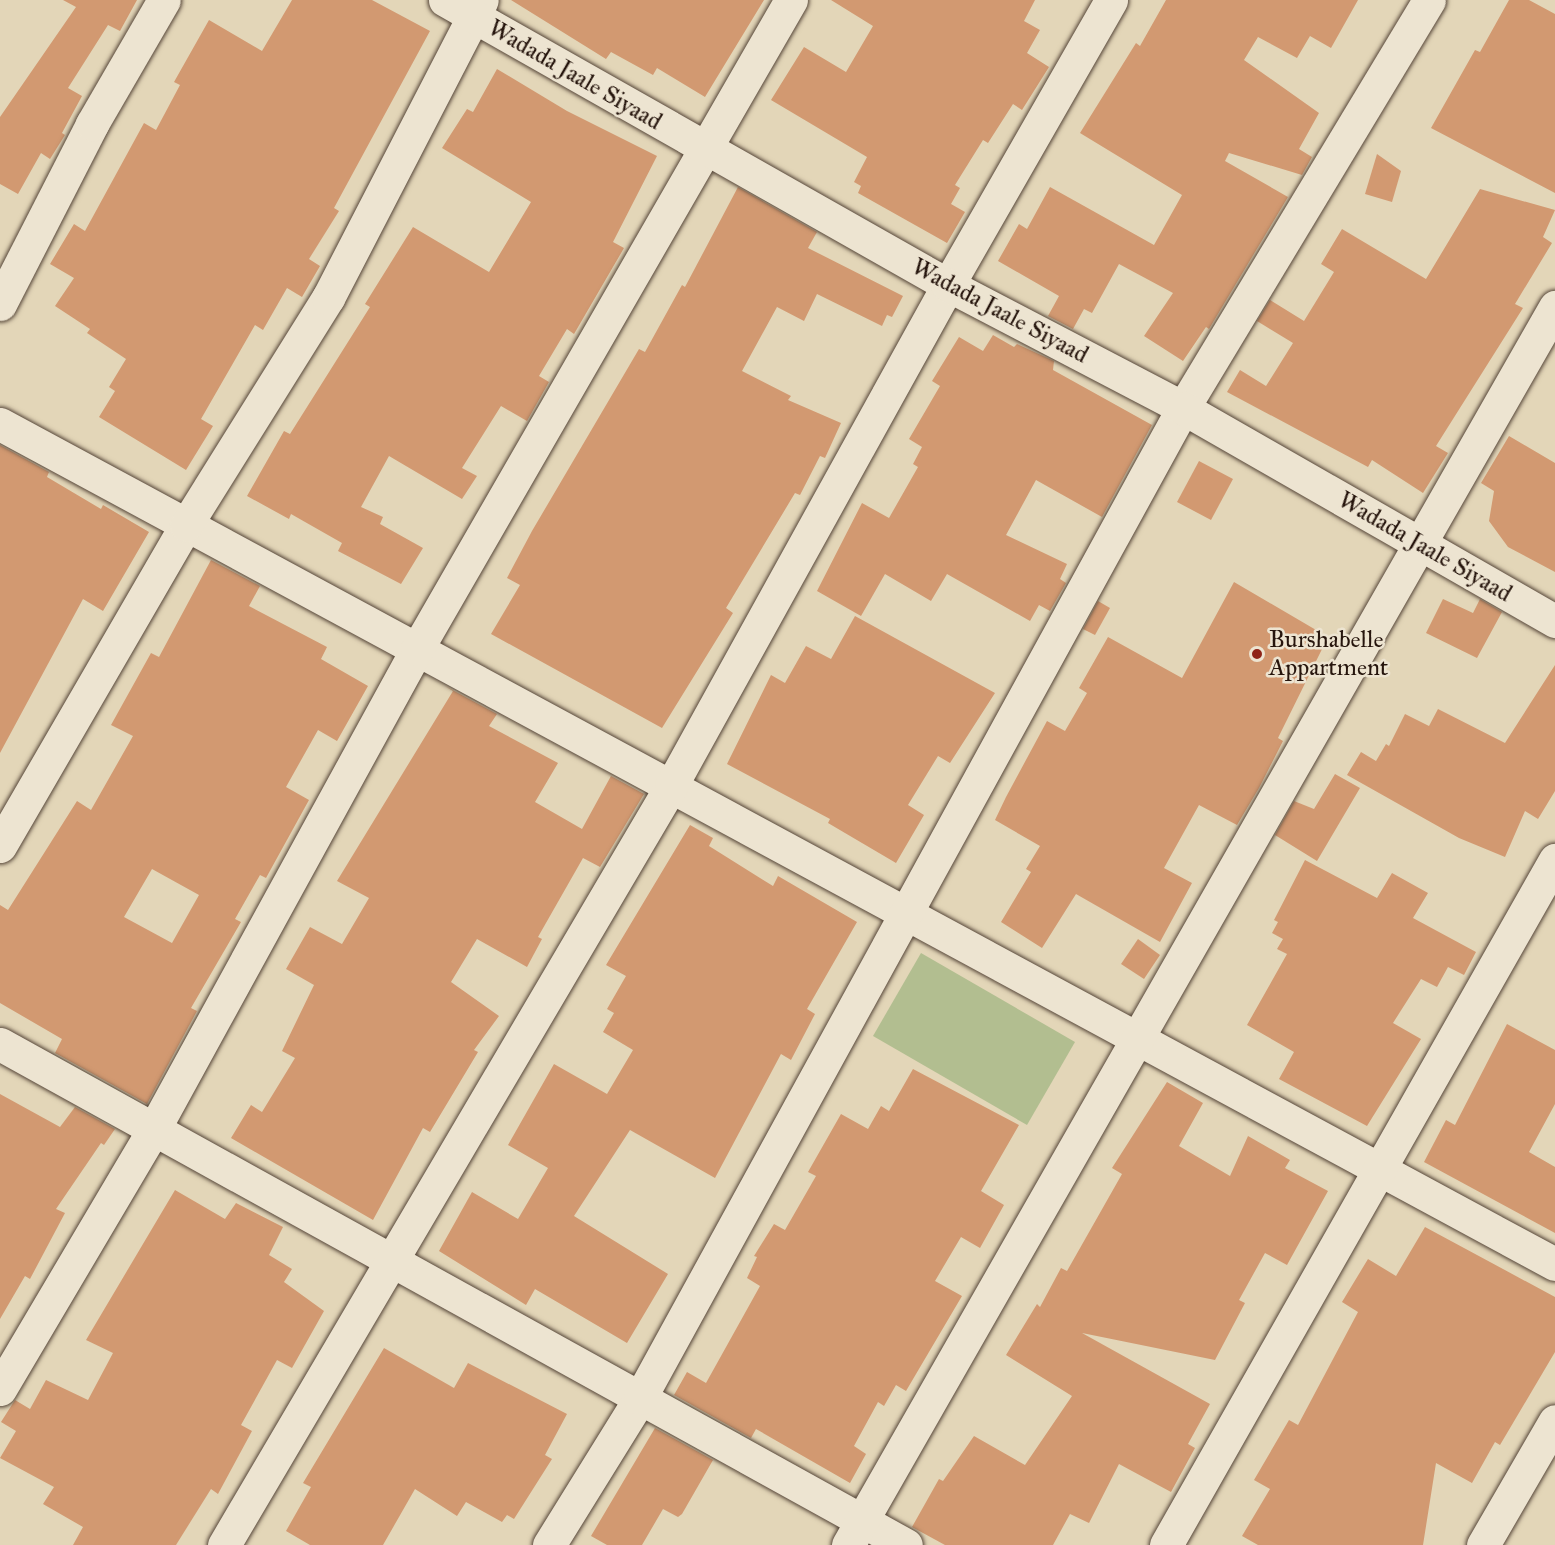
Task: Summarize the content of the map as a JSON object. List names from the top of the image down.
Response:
{
  "streets": {
    "street": ["Wadada Jaale Siyaad"]
  },
  "places": ["Burshabelle Appartment"]
}
